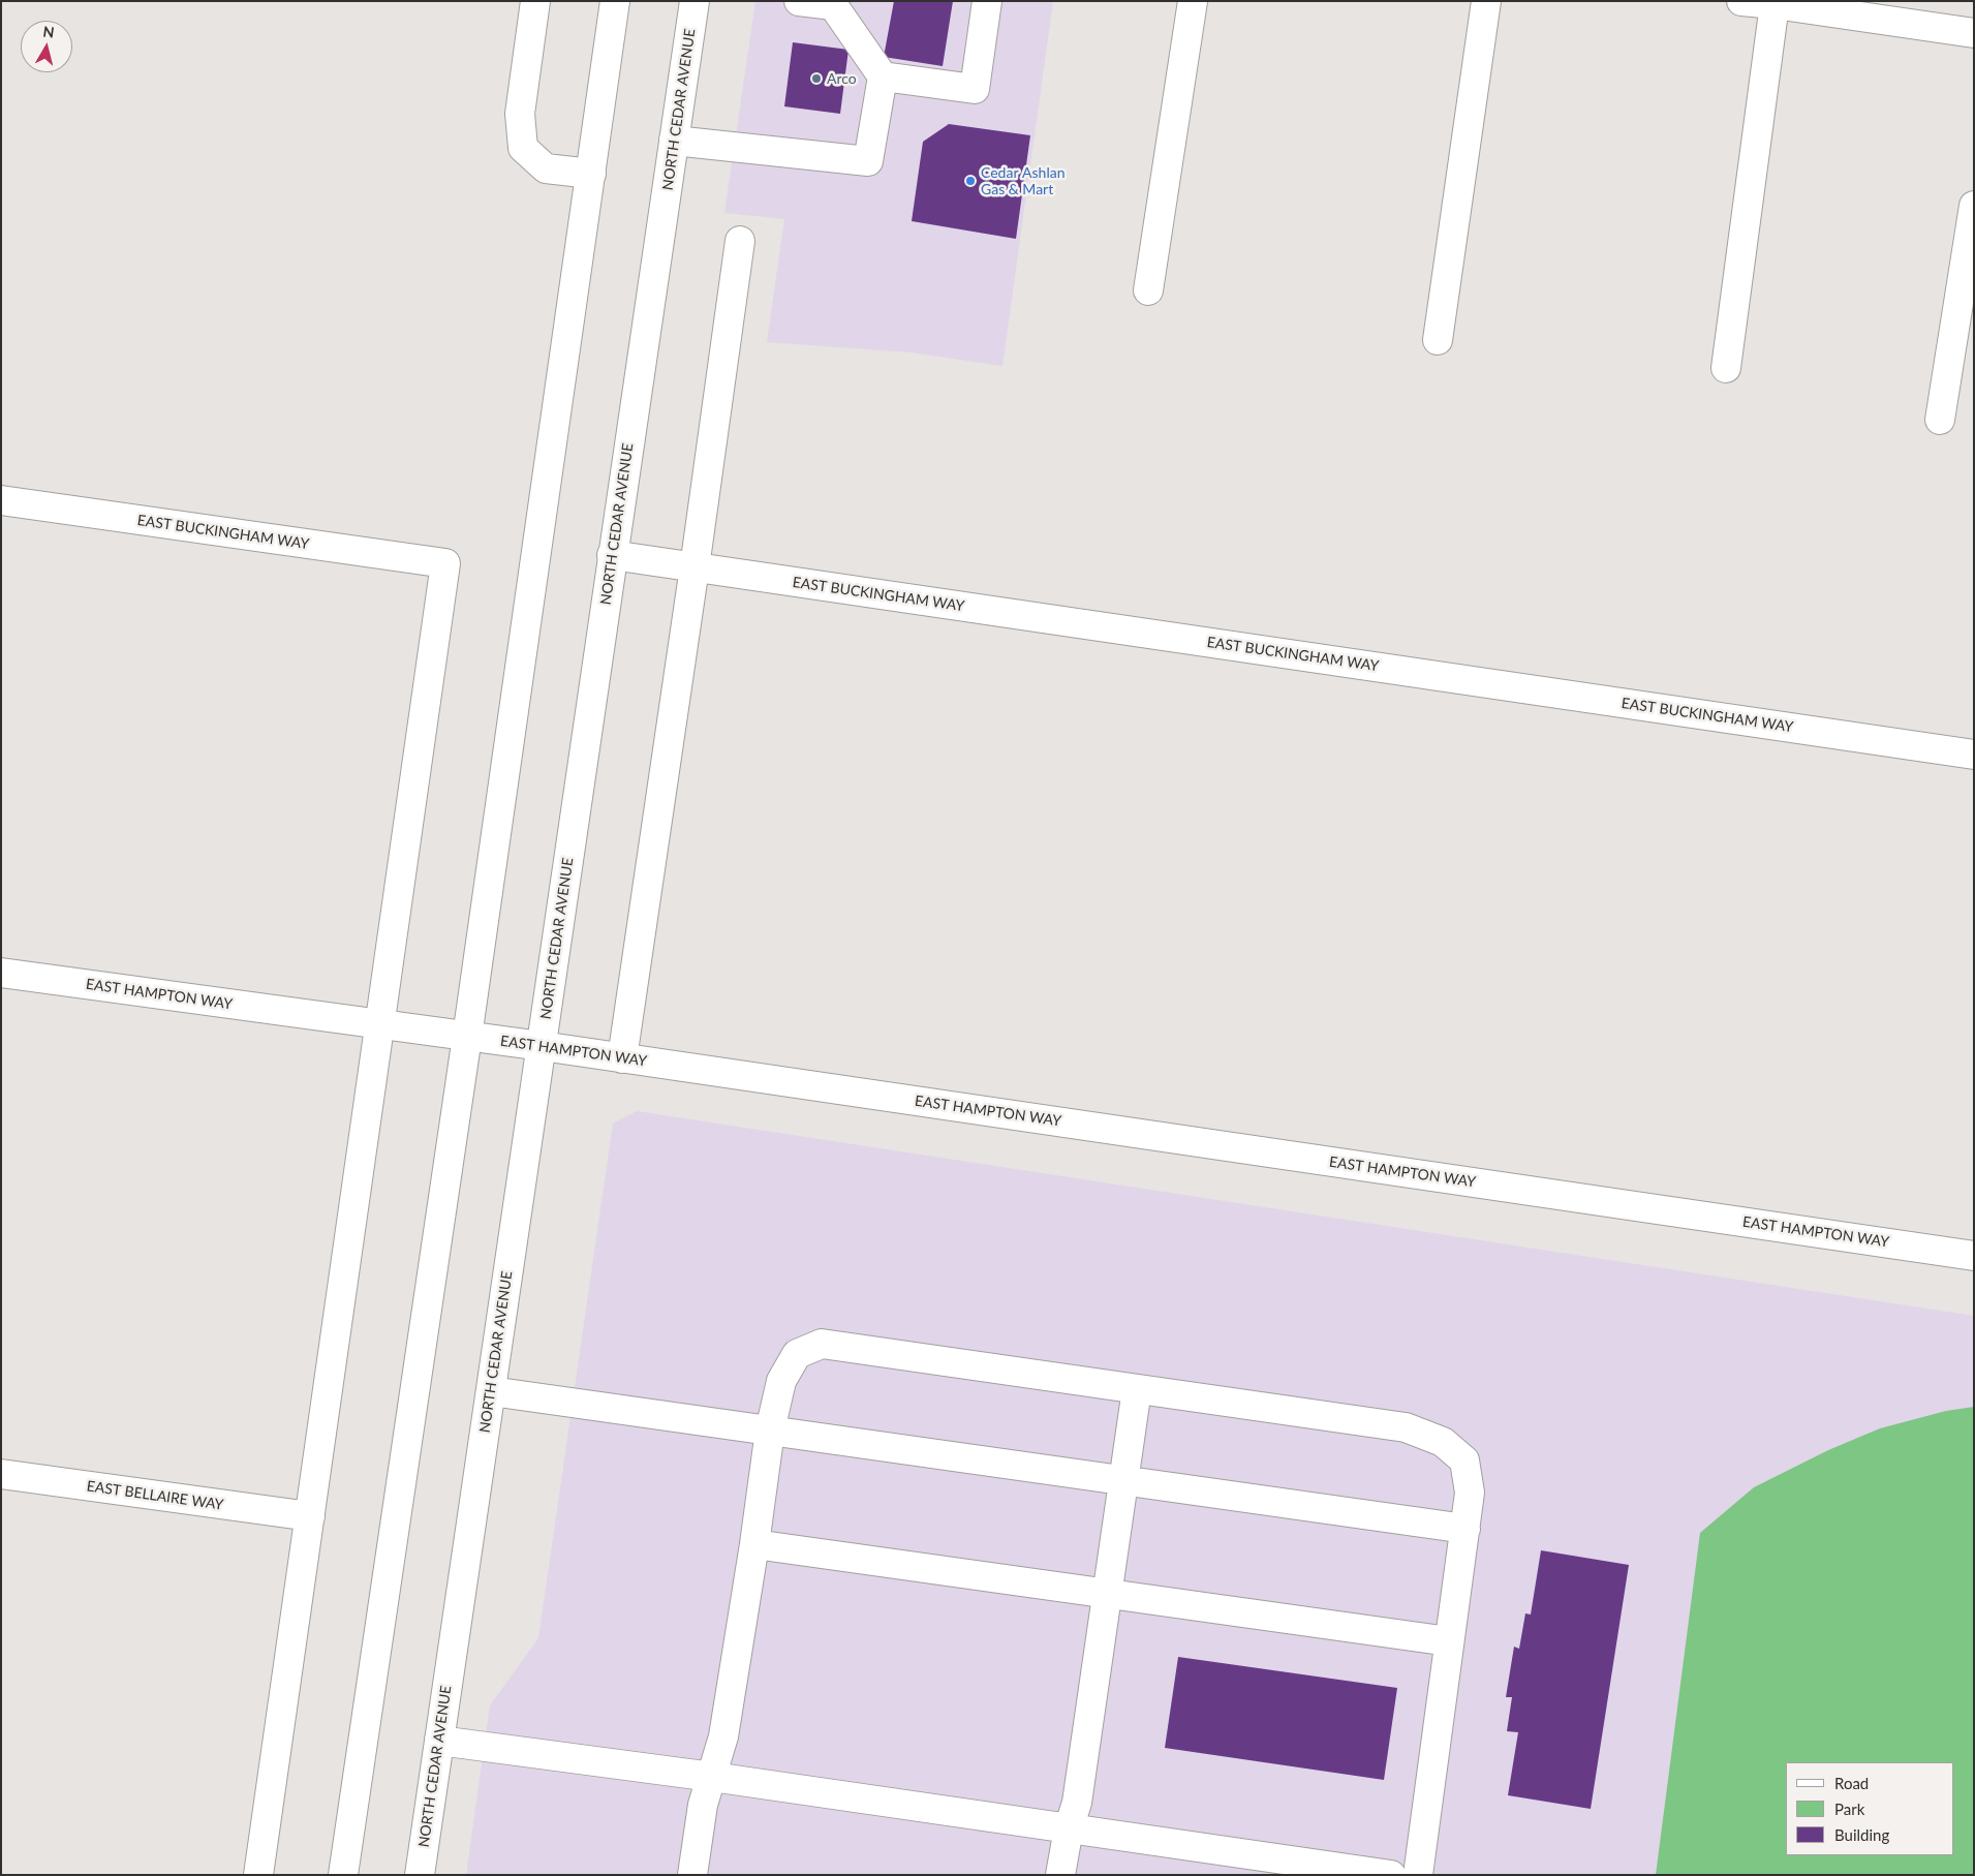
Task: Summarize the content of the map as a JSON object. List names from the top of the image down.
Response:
{
  "streets": {
    "street": [
      "NORTH CEDAR AVENUE",
      "EAST BUCKINGHAM WAY",
      "EAST HAMPTON WAY",
      "EAST BELLAIRE WAY"
    ]
  },
  "crossings": [
    ["NORTH CEDAR AVENUE", "EAST BUCKINGHAM WAY"],
    ["NORTH CEDAR AVENUE", "EAST HAMPTON WAY"],
    ["EAST BUCKINGHAM WAY", "EAST HAMPTON WAY"]
  ],
  "places": ["Arco", "Cedar Ashlan Gas & Mart"],
  "legend": ["Road", "Park", "Building"],
  "north": "top"
}
